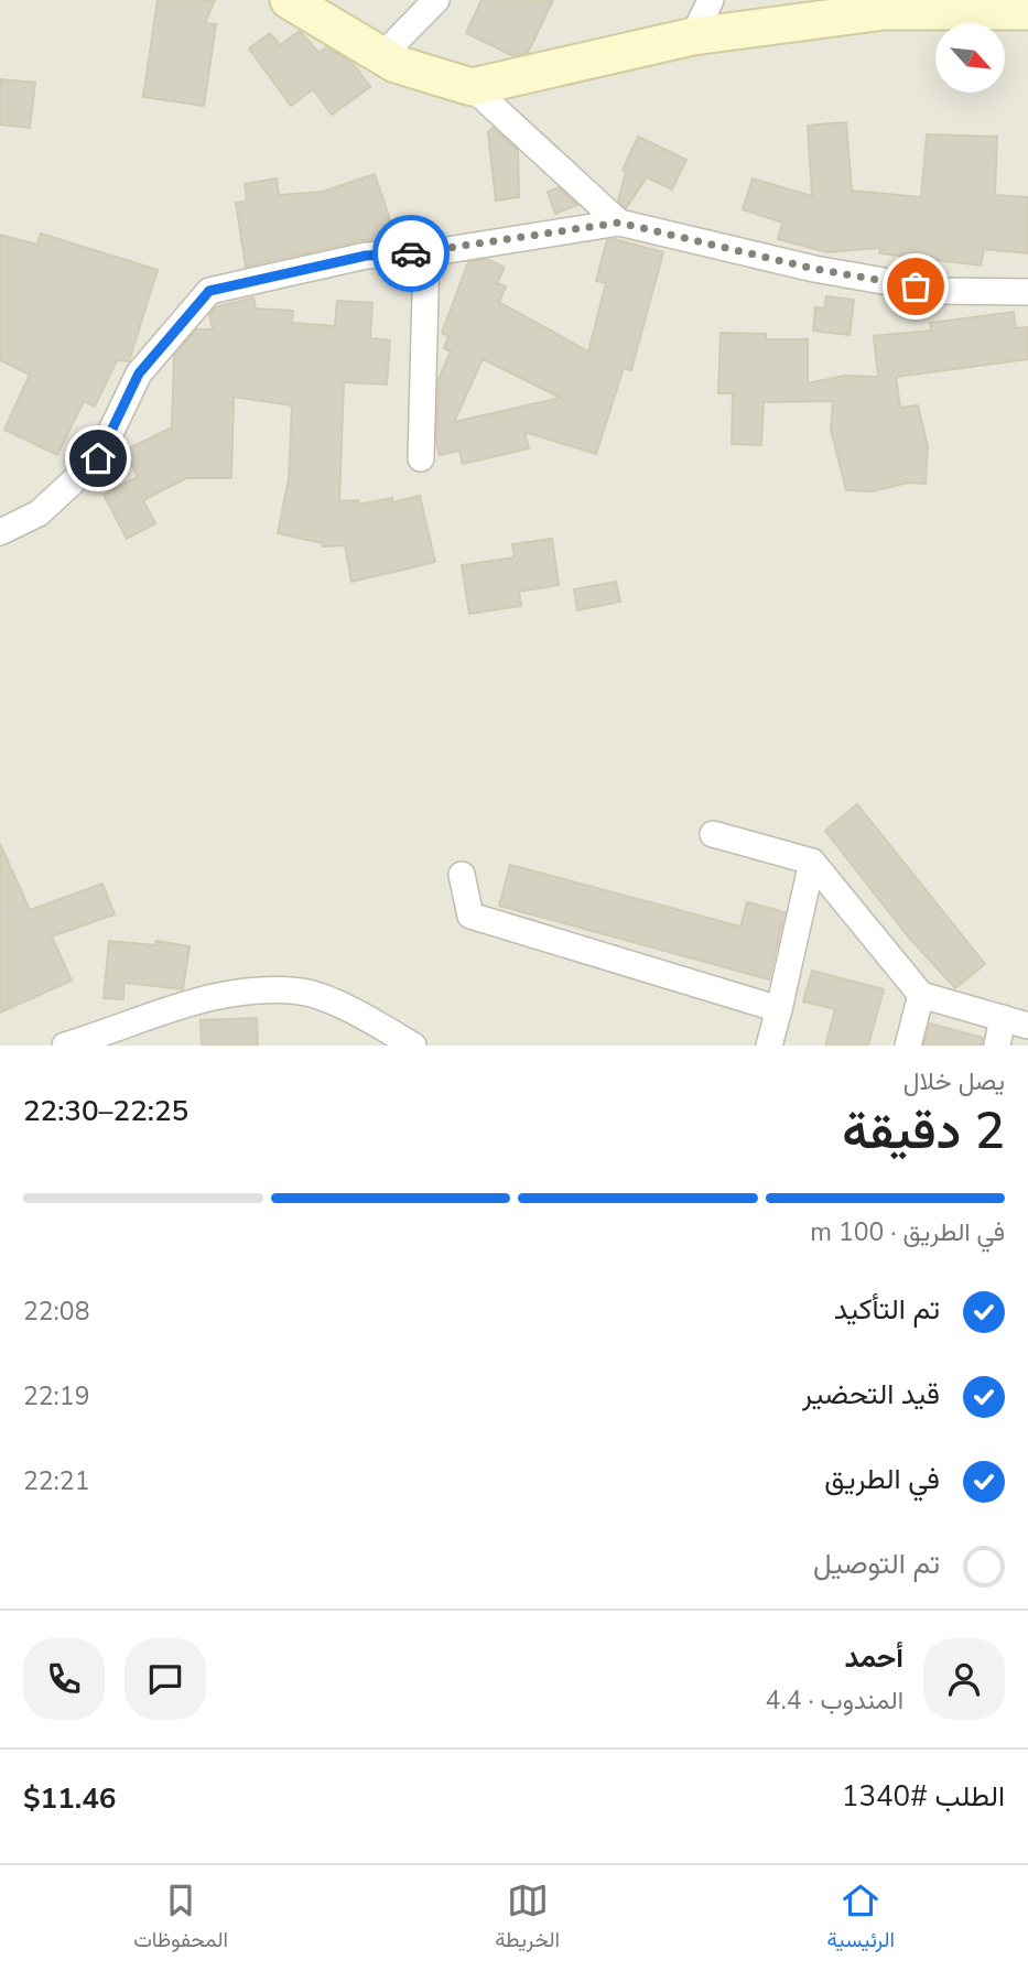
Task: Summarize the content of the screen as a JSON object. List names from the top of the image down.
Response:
{
  "north": "bottom right",
  "page": {
    "heading": ["2 دقيقة", "يصل خلال", "22:25–22:30"],
    "panel": [
      "أحمد",
      "المندوب · 4.4",
      "الطلب #1340",
      "$11.46"
    ],
    "bar": "في الطريق · 100 m",
    "list": [
      ["تم التأكيد", "22:08"],
      ["قيد التحضير", "22:19"],
      ["في الطريق", "22:21"],
      "تم التوصيل"
    ],
    "tabs": ["الرئيسية", "الخريطة", "المحفوظات"]
  }
}
